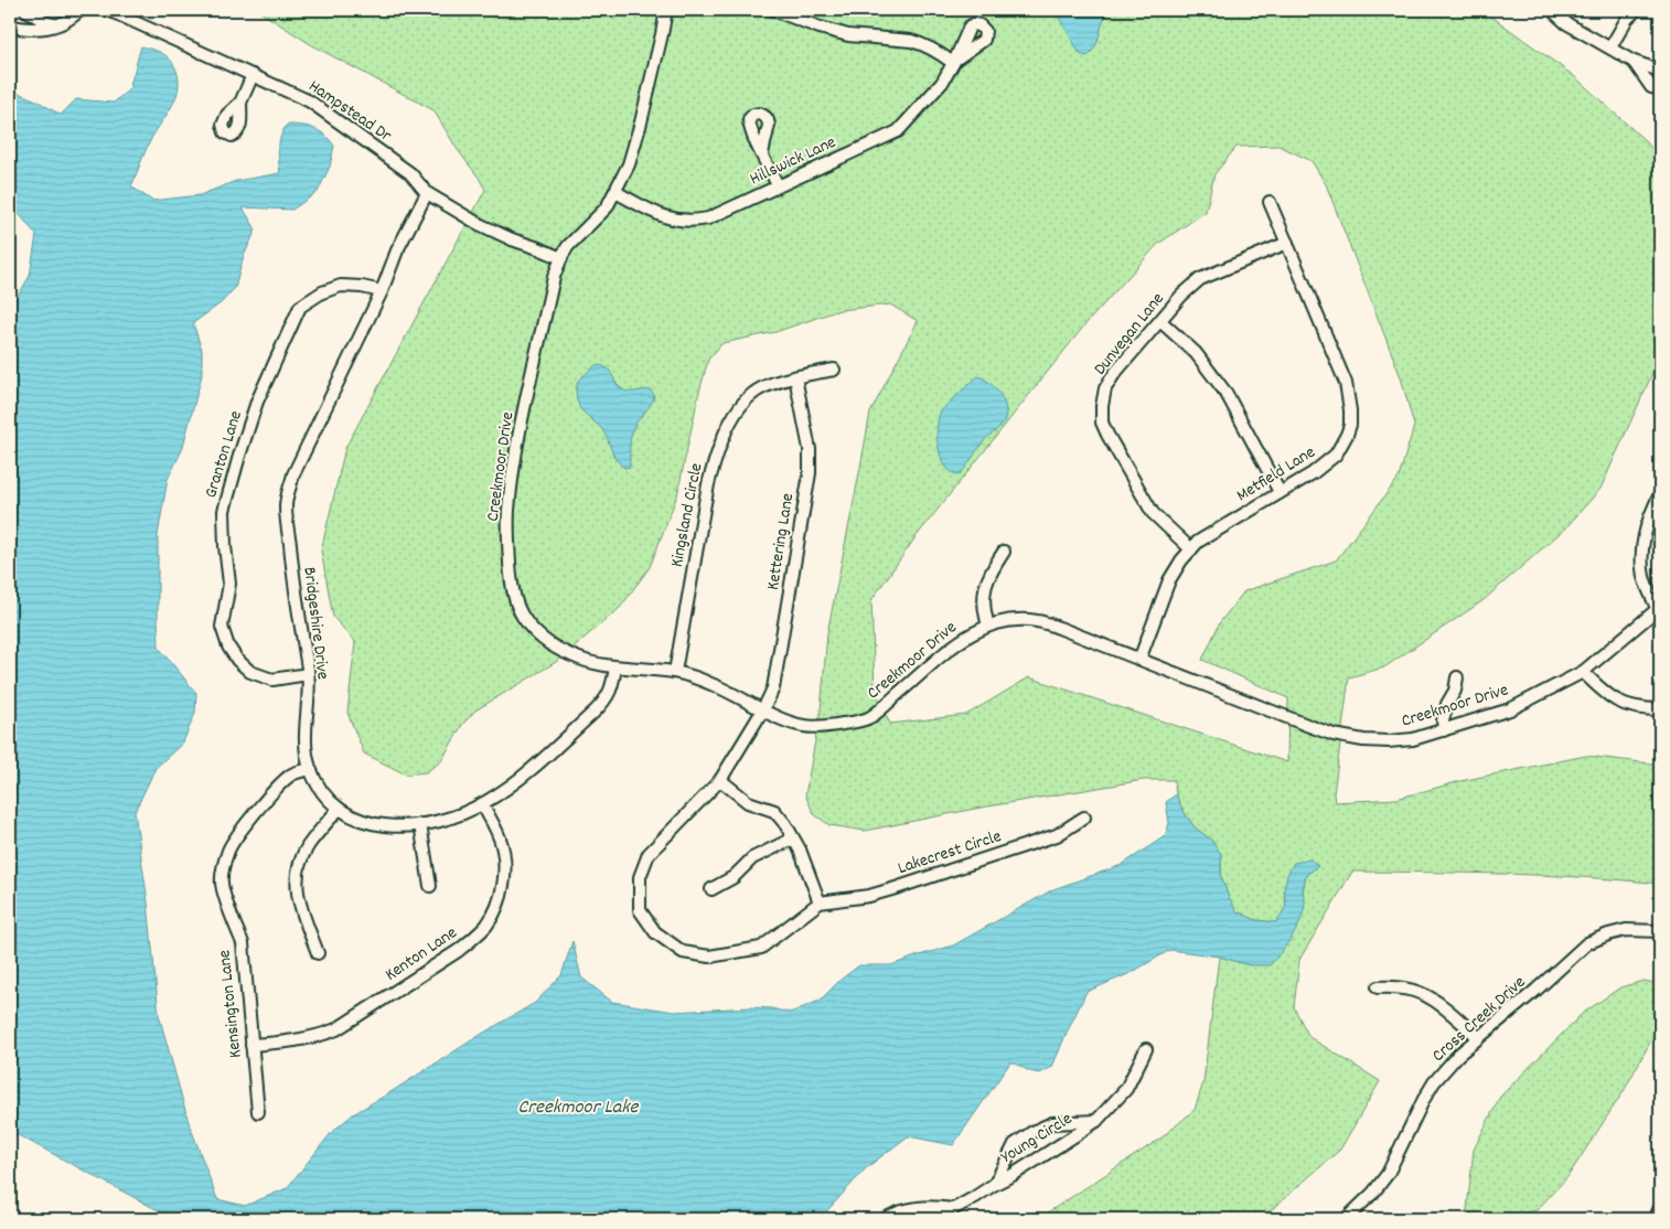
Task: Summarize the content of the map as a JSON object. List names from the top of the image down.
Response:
{
  "streets": {
    "street": [
      "Hampstead Dr",
      "Hillswick Lane",
      "Dunvegan Lane",
      "Granton Lane",
      "Creekmoor Drive",
      "Metfield Lane",
      "Kingsland Circle",
      "Kettering Lane",
      "Bridgeshire Drive",
      "Lakecrest Circle",
      "Kenton Lane",
      "Kensington Lane",
      "Cross Creek Drive",
      "Young Circle"
    ]
  },
  "crossings": [
    ["Hampstead Dr", "Creekmoor Drive"],
    ["Hampstead Dr", "Bridgeshire Drive"],
    ["Hillswick Lane", "Creekmoor Drive"],
    ["Dunvegan Lane", "Metfield Lane"],
    ["Granton Lane", "Bridgeshire Drive"],
    ["Creekmoor Drive", "Metfield Lane"],
    ["Creekmoor Drive", "Kingsland Circle"],
    ["Creekmoor Drive", "Kettering Lane"],
    ["Creekmoor Drive", "Bridgeshire Drive"],
    ["Kingsland Circle", "Kettering Lane"],
    ["Bridgeshire Drive", "Kenton Lane"],
    ["Bridgeshire Drive", "Kensington Lane"],
    ["Kenton Lane", "Kensington Lane"]
  ],
  "water": ["Creekmoor Lake"]
}
